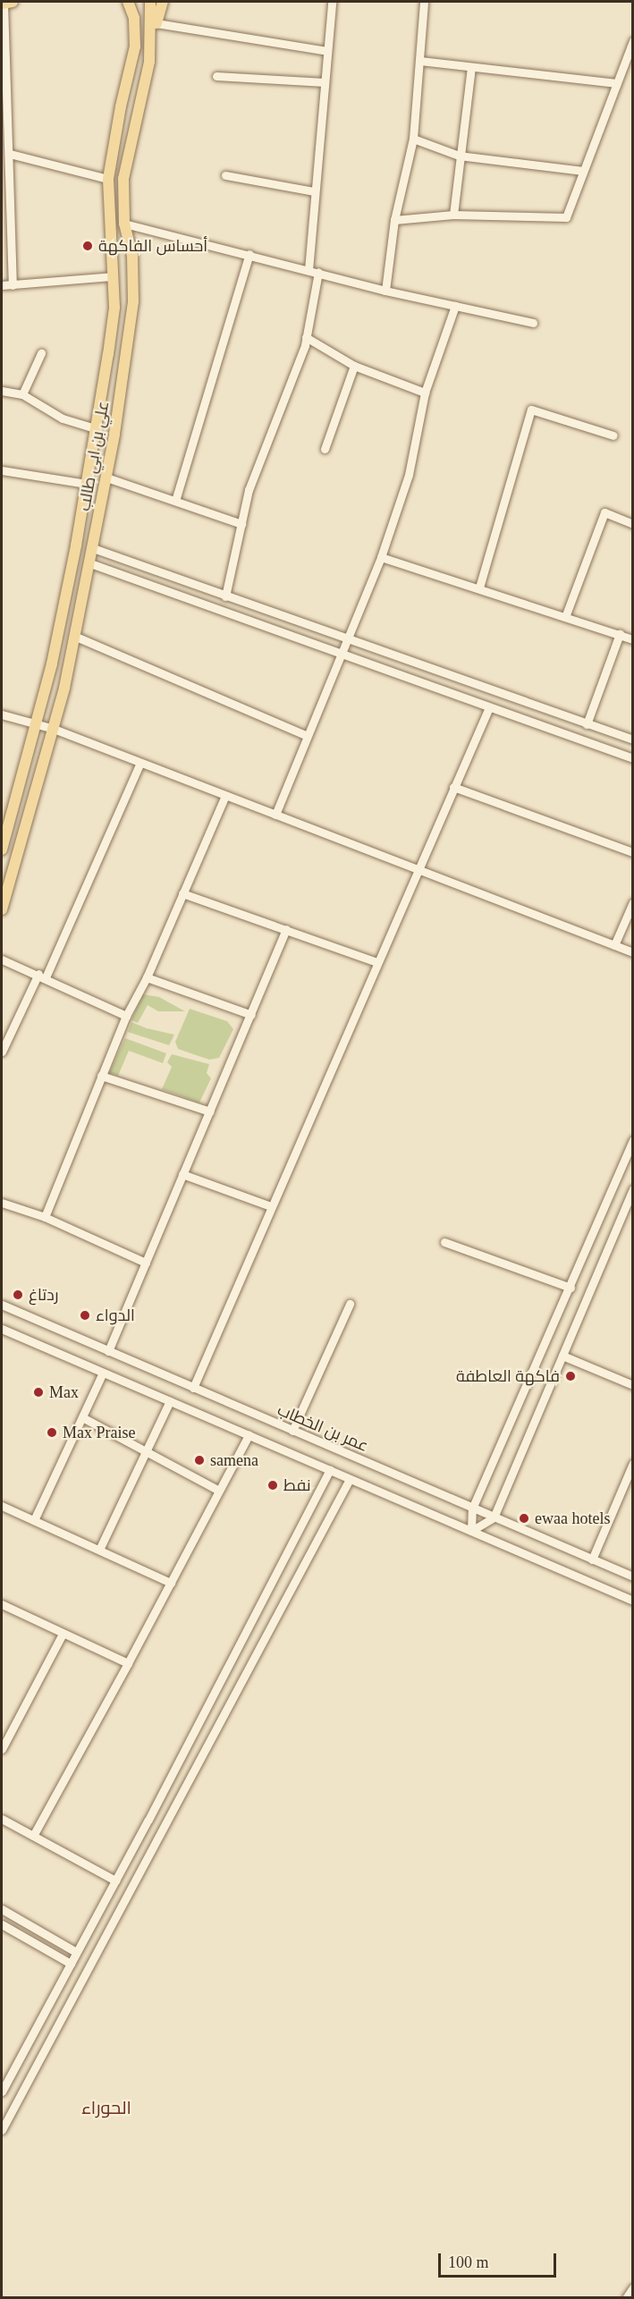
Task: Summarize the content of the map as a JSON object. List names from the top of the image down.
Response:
{
  "streets": {
    "main road": ["علي بن ابي طالب"],
    "street": ["عمر بن الخطاب"]
  },
  "districts": ["الحوراء"],
  "places": [
    "أحساس الفاكهة",
    "ردتاغ",
    "الدواء",
    "فاكهة العاطفة",
    "Max",
    "Max Praise",
    "samena",
    "نفط",
    "ewaa hotels"
  ],
  "scale_bar": "100 m"
}
